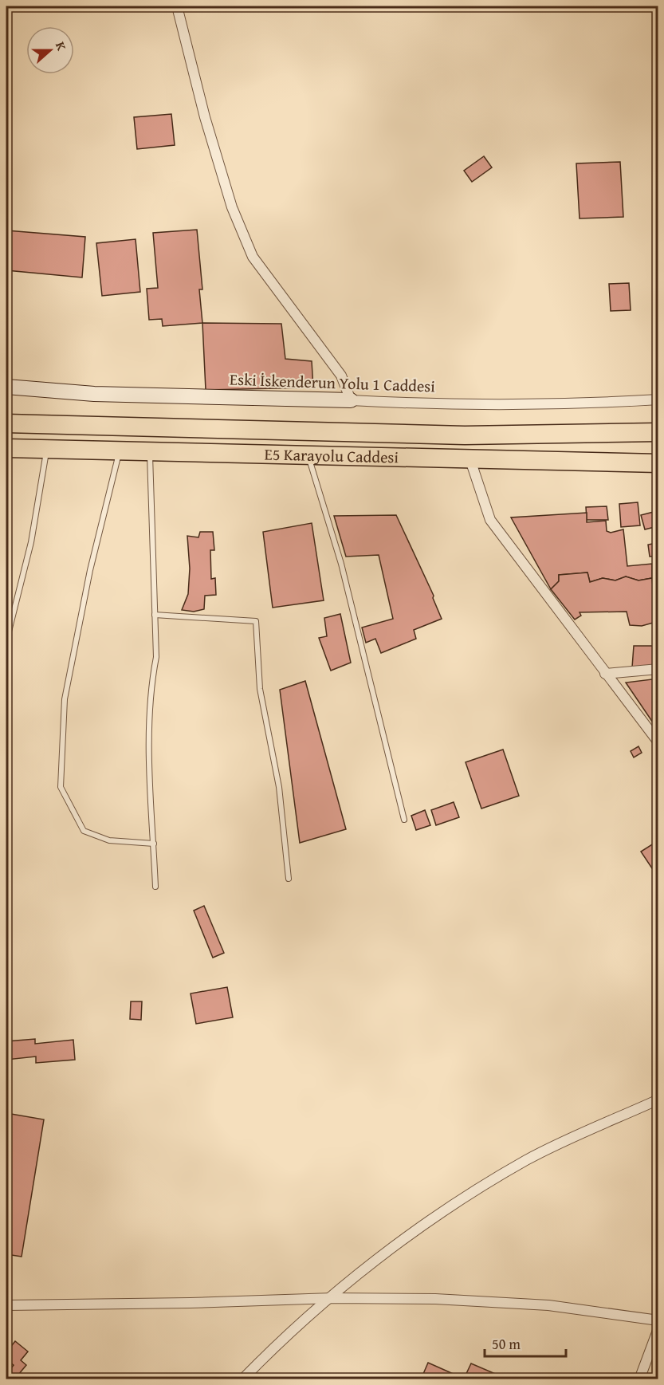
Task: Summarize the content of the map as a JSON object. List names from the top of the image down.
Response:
{
  "streets": {
    "highway": ["E5 Karayolu Caddesi"],
    "street": ["Eski İskenderun Yolu 1 Caddesi"]
  },
  "scale_bar": "50 m",
  "north": "right"
}
